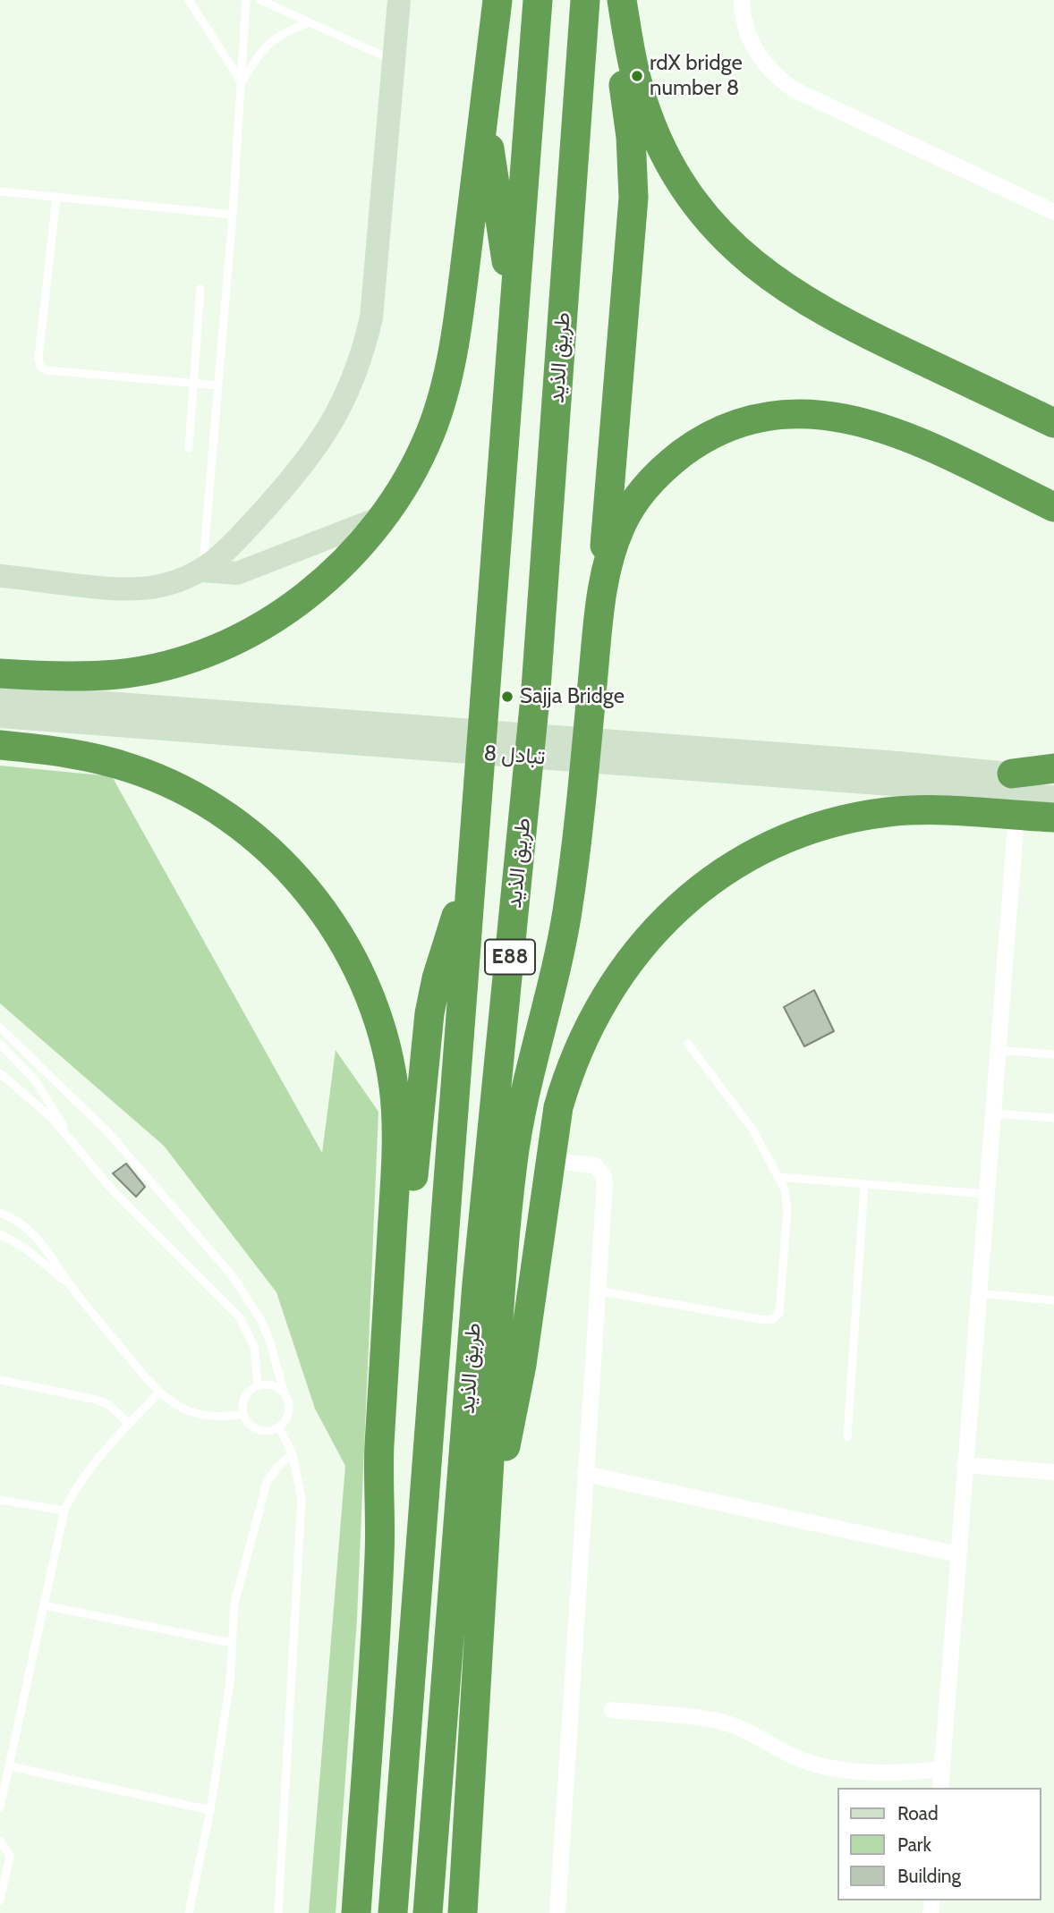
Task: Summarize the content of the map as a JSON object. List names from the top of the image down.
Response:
{
  "streets": {
    "highway": ["طريق الذيد", "E88"],
    "main road": ["تبادل 8"]
  },
  "places": ["rdX bridge number 8", "Sajja Bridge"],
  "legend": ["Road", "Park", "Building"]
}
